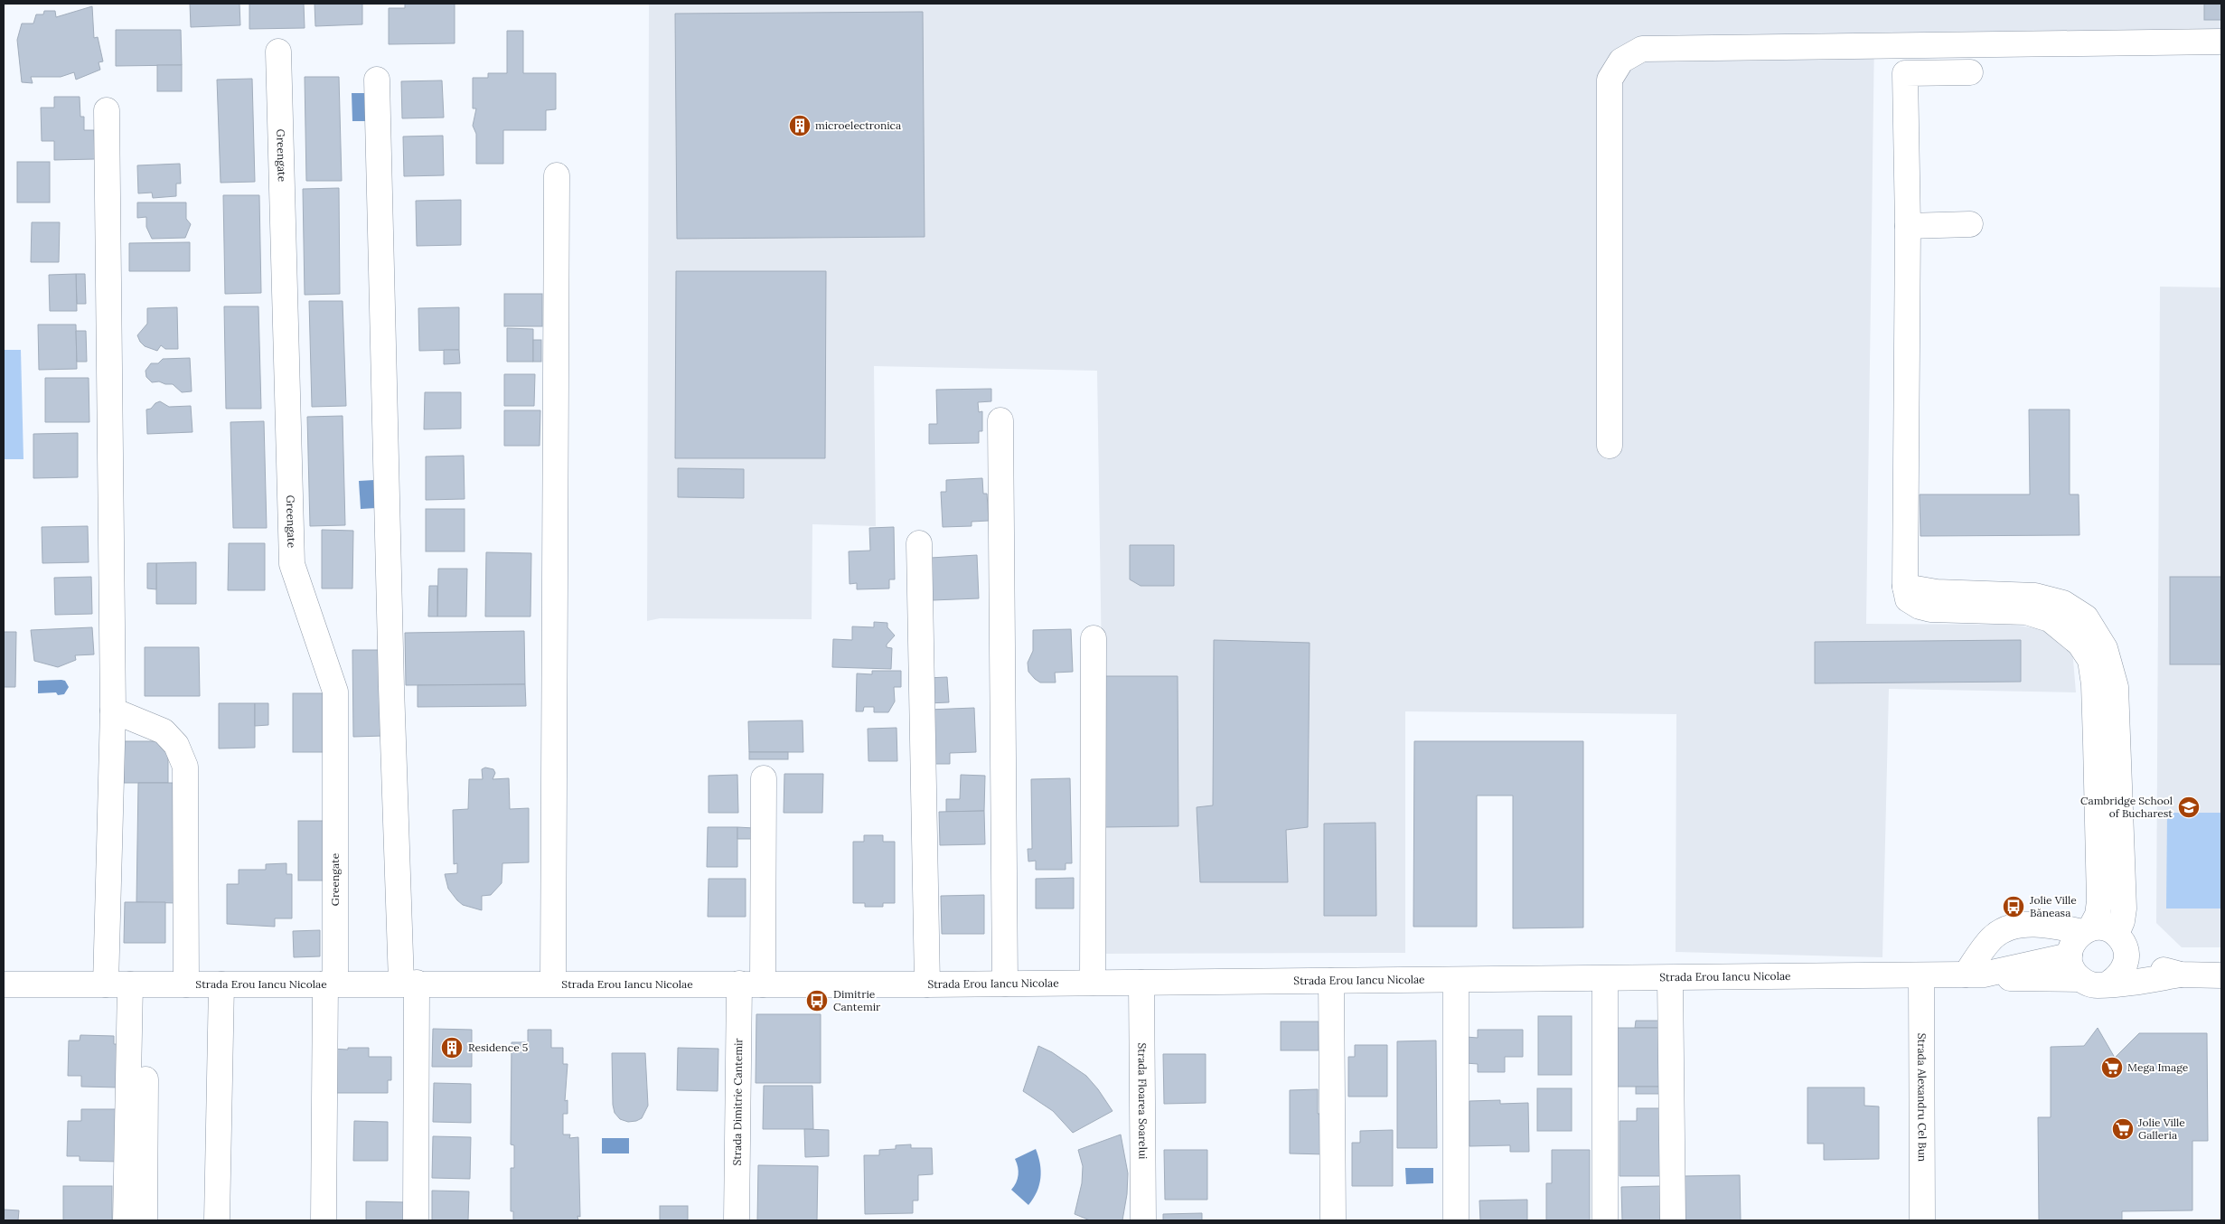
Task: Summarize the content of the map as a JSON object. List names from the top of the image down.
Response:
{
  "streets": {
    "street": [
      "Greengate",
      "Strada Erou Iancu Nicolae",
      "Strada Alexandru Cel Bun",
      "Strada Floarea Soarelui",
      "Strada Dimitrie Cantemir"
    ]
  },
  "crossings": [
    ["Greengate", "Strada Erou Iancu Nicolae"],
    ["Strada Erou Iancu Nicolae", "Strada Alexandru Cel Bun"],
    ["Strada Erou Iancu Nicolae", "Strada Floarea Soarelui"],
    ["Strada Erou Iancu Nicolae", "Strada Dimitrie Cantemir"]
  ],
  "places": {
    "building": ["microelectronica", "Residence 5"],
    "school or university": ["Cambridge School of Bucharest"],
    "bus stop": ["Jolie Ville Băneasa", "Dimitrie Cantemir"],
    "supermarket": ["Mega Image", "Jolie Ville Galleria"]
  }
}
